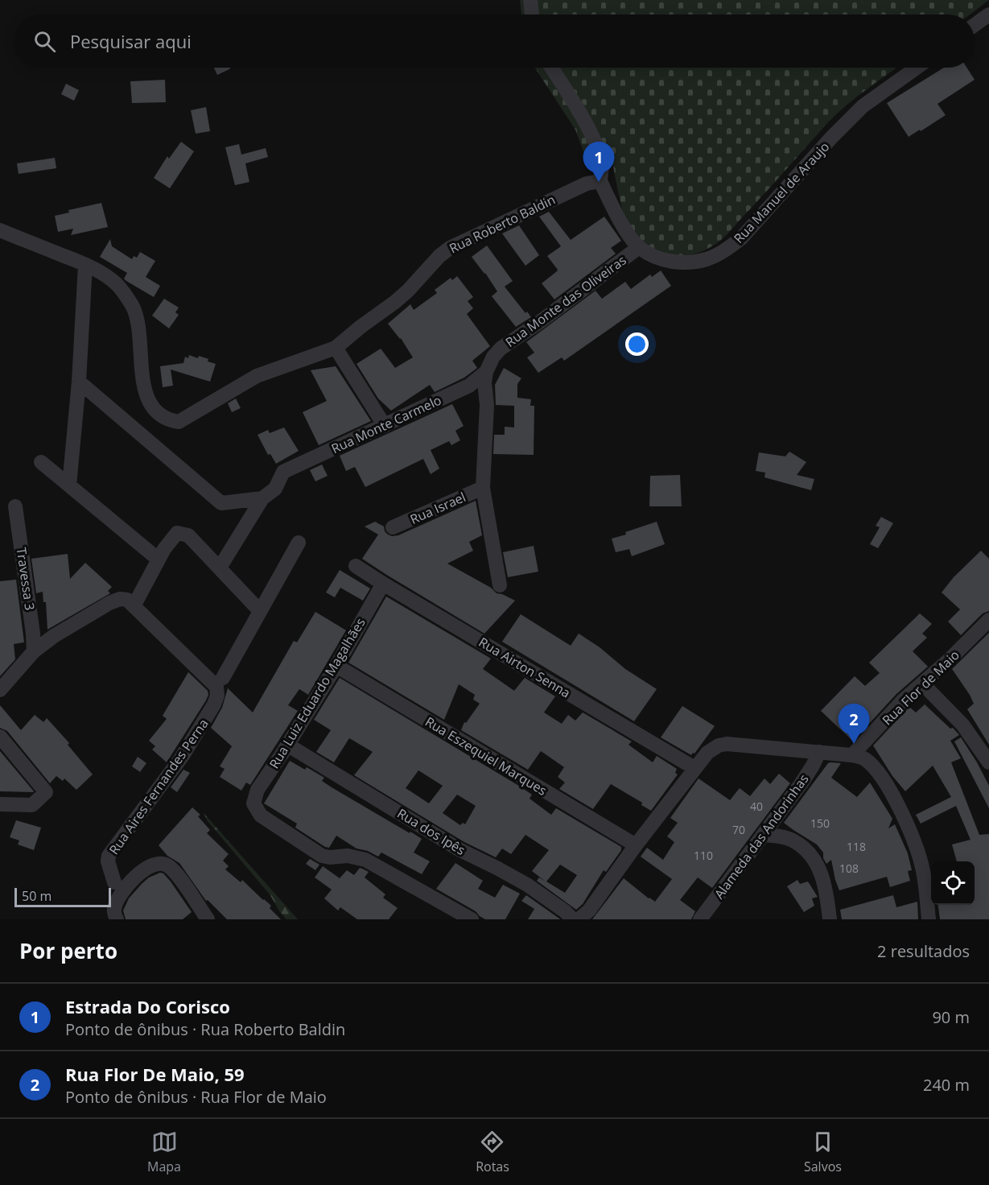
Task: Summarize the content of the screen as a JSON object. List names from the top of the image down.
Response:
{
  "streets": {
    "street": [
      "Rua Manuel de Araujo",
      "Rua Roberto Baldin",
      "Rua Monte das Oliveiras",
      "Rua Monte Carmelo",
      "Rua Israel",
      "Travessa 3",
      "Rua Airton Senna",
      "Rua Flor de Maio",
      "Rua Luiz Eduardo Magalhães",
      "Rua Eszequiel Marques",
      "Rua Aires Fernandes Perna",
      "Rua dos Ipês",
      "Alameda das Andorinhas"
    ]
  },
  "crossings": [
    ["Rua Manuel de Araujo", "Rua Monte das Oliveiras"],
    ["Rua Monte das Oliveiras", "Rua Monte Carmelo"],
    ["Rua Monte das Oliveiras", "Rua Israel"],
    ["Rua Airton Senna", "Rua Luiz Eduardo Magalhães"],
    ["Rua Luiz Eduardo Magalhães", "Rua Eszequiel Marques"],
    ["Rua Luiz Eduardo Magalhães", "Rua dos Ipês"]
  ],
  "house_numbers": [
    "40",
    "150",
    "70",
    "118",
    "110",
    "108"
  ],
  "scale_bar": "50 m",
  "page": {
    "search": "Pesquisar aqui",
    "pins": ["1", "2"],
    "scale": "50 m",
    "heading": ["Por perto", "2 resultados"],
    "list": [
      {
        "mark": "1",
        "name": "Estrada Do Corisco",
        "note": "Ponto de ônibus · Rua Roberto Baldin",
        "value": "90 m"
      },
      {
        "mark": "2",
        "name": "Rua Flor De Maio, 59",
        "note": "Ponto de ônibus · Rua Flor de Maio",
        "value": "240 m"
      }
    ],
    "nav": ["Mapa", "Rotas", "Salvos"]
  }
}
